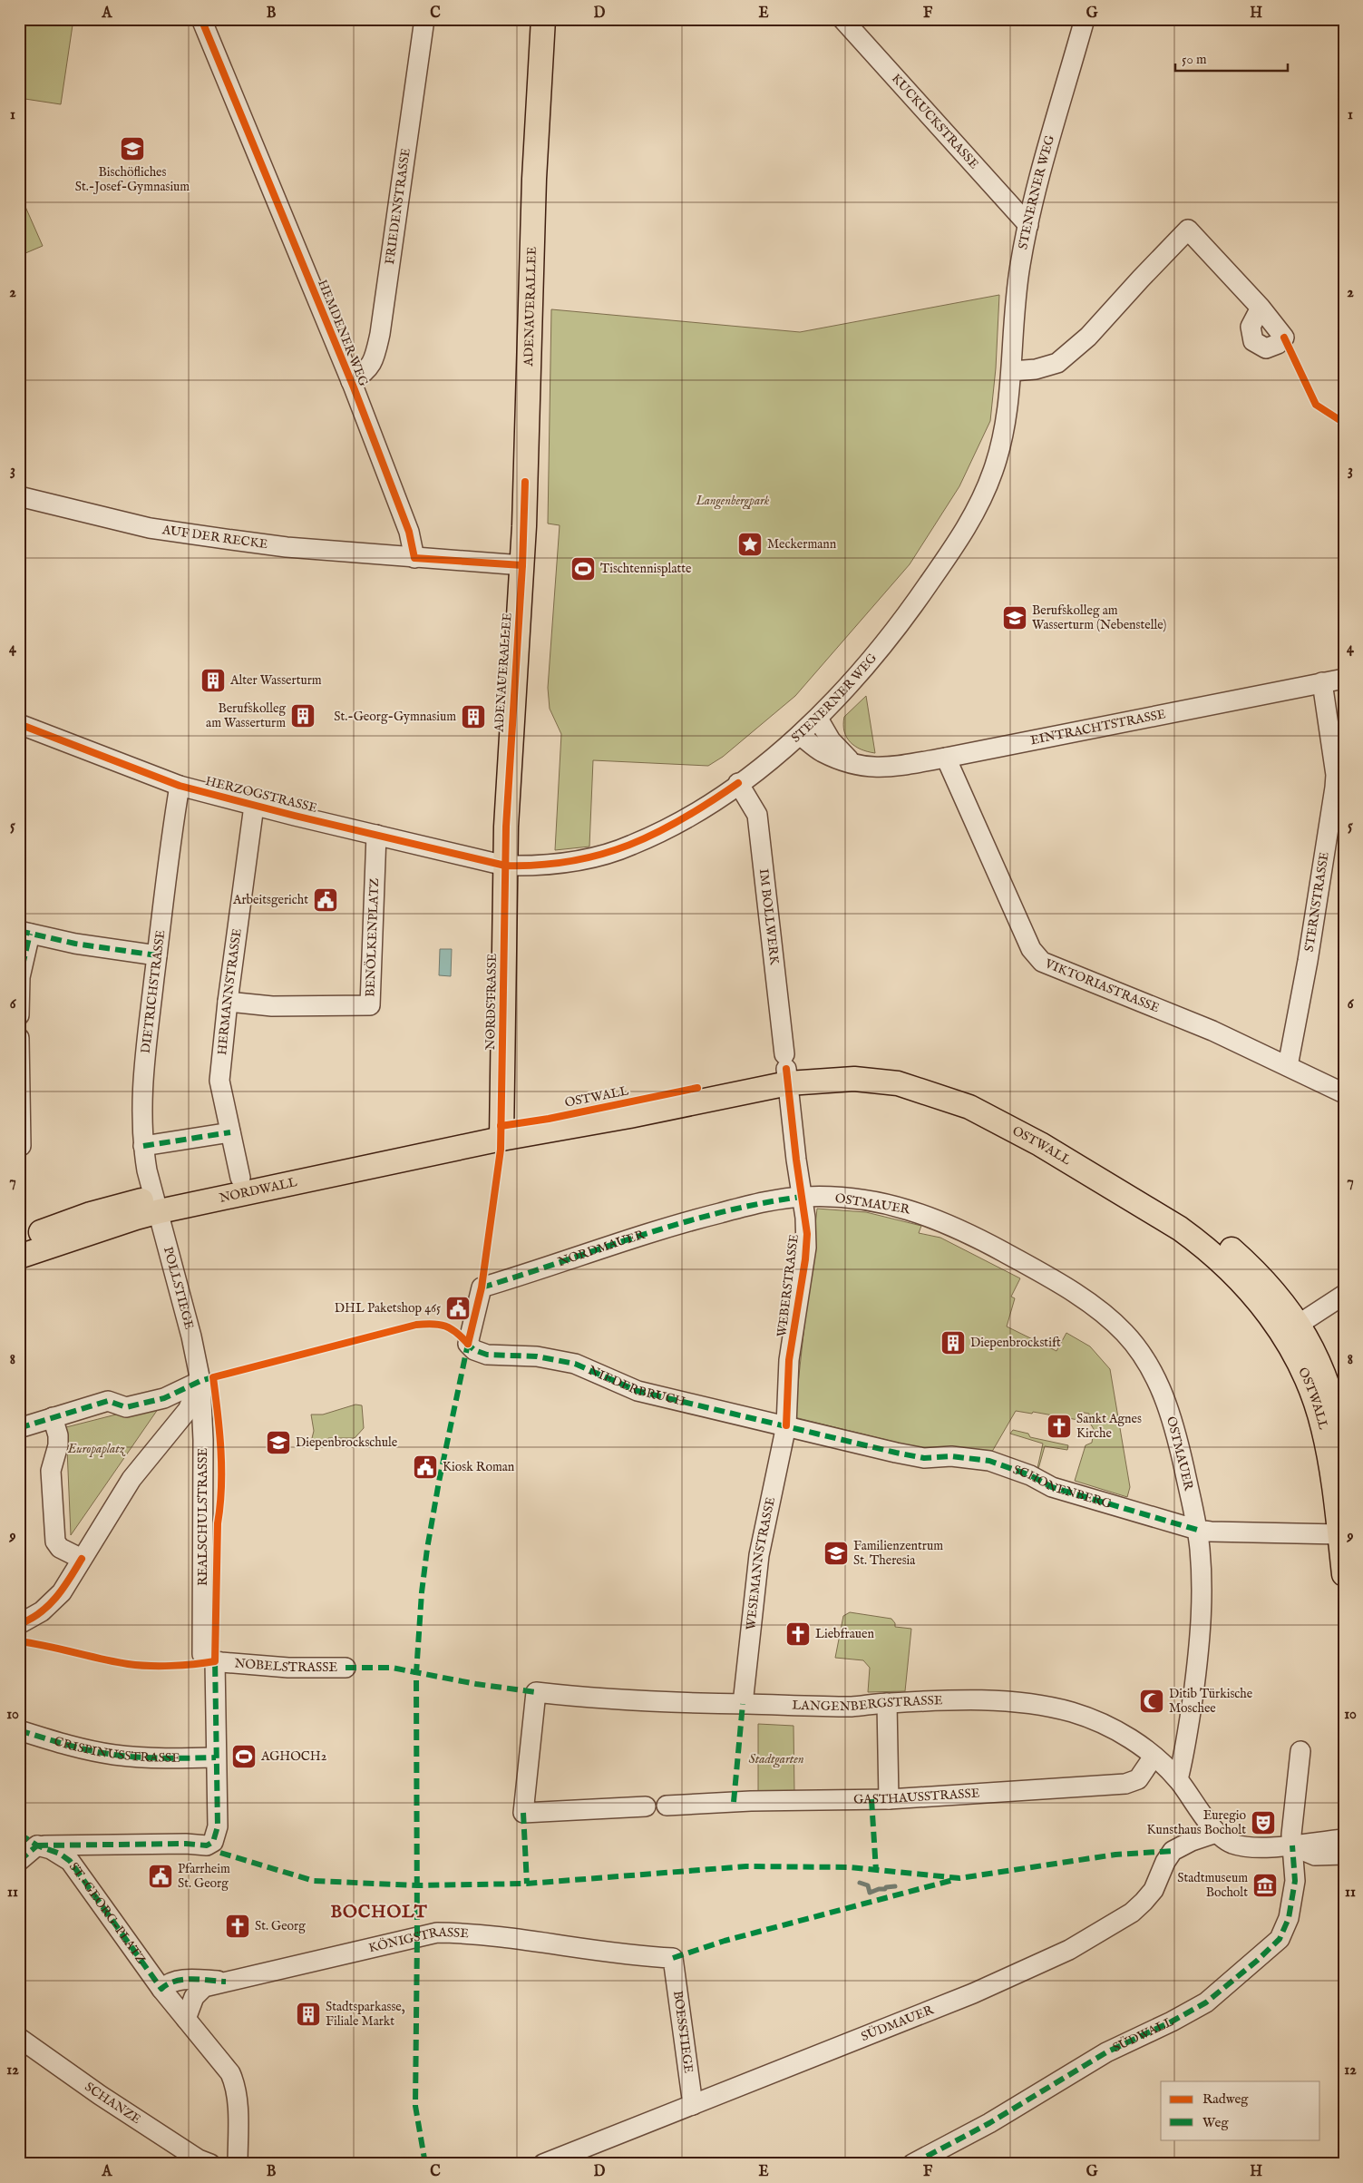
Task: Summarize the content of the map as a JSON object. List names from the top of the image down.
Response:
{
  "streets": {
    "main road": [
      "ADENAUERALLEE",
      "NORDSTRASSE",
      "OSTWALL",
      "NORDWALL"
    ],
    "street": [
      "KUCKUCKSTRASSE",
      "STENERNER WEG",
      "FRIEDENSTRASSE",
      "HEMDENER WEG",
      "AUF DER RECKE",
      "EINTRACHTSTRASSE",
      "HERZOGSTRASSE",
      "STERNSTRASSE",
      "IM BOLLWERK",
      "BENÖLKENPLATZ",
      "VIKTORIASTRASSE",
      "DIETRICHSTRASSE",
      "HERMANNSTRASSE",
      "OSTMAUER",
      "NORDMAUER",
      "WEBERSTRASSE",
      "POLLSTIEGE",
      "NIEDERBRUCH",
      "SCHONENBERG",
      "REALSCHULSTRASSE",
      "WESEMANNSTRASSE",
      "NOBELSTRASSE",
      "LANGENBERGSTRASSE",
      "CRISPINUSSTRASSE",
      "GASTHAUSSTRASSE",
      "ST.-GEORG-PLATZ",
      "KÖNIGSTRASSE",
      "SÜDMAUER",
      "BOESSTIEGE",
      "SÜDWALL",
      "SCHANZE"
    ]
  },
  "crossings": [
    ["KUCKUCKSTRASSE", "STENERNER WEG"],
    ["STENERNER WEG", "ADENAUERALLEE"],
    ["STENERNER WEG", "EINTRACHTSTRASSE"],
    ["STENERNER WEG", "HERZOGSTRASSE"],
    ["STENERNER WEG", "IM BOLLWERK"],
    ["STENERNER WEG", "NORDSTRASSE"],
    ["FRIEDENSTRASSE", "HEMDENER WEG"],
    ["ADENAUERALLEE", "HERZOGSTRASSE"],
    ["ADENAUERALLEE", "NORDSTRASSE"],
    ["HEMDENER WEG", "AUF DER RECKE"],
    ["EINTRACHTSTRASSE", "STERNSTRASSE"],
    ["EINTRACHTSTRASSE", "VIKTORIASTRASSE"],
    ["HERZOGSTRASSE", "BENÖLKENPLATZ"],
    ["HERZOGSTRASSE", "DIETRICHSTRASSE"],
    ["HERZOGSTRASSE", "HERMANNSTRASSE"],
    ["HERZOGSTRASSE", "NORDSTRASSE"],
    ["STERNSTRASSE", "VIKTORIASTRASSE"],
    ["IM BOLLWERK", "OSTWALL"],
    ["IM BOLLWERK", "WEBERSTRASSE"],
    ["BENÖLKENPLATZ", "HERMANNSTRASSE"],
    ["DIETRICHSTRASSE", "NORDWALL"],
    ["DIETRICHSTRASSE", "POLLSTIEGE"],
    ["HERMANNSTRASSE", "NORDWALL"],
    ["NORDSTRASSE", "OSTWALL"],
    ["NORDSTRASSE", "NORDWALL"],
    ["OSTWALL", "NORDWALL"],
    ["OSTWALL", "WEBERSTRASSE"],
    ["OSTWALL", "SCHONENBERG"],
    ["NORDWALL", "POLLSTIEGE"],
    ["OSTMAUER", "NORDMAUER"],
    ["OSTMAUER", "WEBERSTRASSE"],
    ["OSTMAUER", "SCHONENBERG"],
    ["OSTMAUER", "LANGENBERGSTRASSE"],
    ["NORDMAUER", "WEBERSTRASSE"],
    ["NORDMAUER", "NIEDERBRUCH"],
    ["WEBERSTRASSE", "NIEDERBRUCH"],
    ["WEBERSTRASSE", "SCHONENBERG"],
    ["WEBERSTRASSE", "WESEMANNSTRASSE"],
    ["POLLSTIEGE", "REALSCHULSTRASSE"],
    ["NIEDERBRUCH", "SCHONENBERG"],
    ["NIEDERBRUCH", "WESEMANNSTRASSE"],
    ["SCHONENBERG", "WESEMANNSTRASSE"],
    ["REALSCHULSTRASSE", "NOBELSTRASSE"],
    ["REALSCHULSTRASSE", "CRISPINUSSTRASSE"],
    ["REALSCHULSTRASSE", "ST.-GEORG-PLATZ"],
    ["WESEMANNSTRASSE", "LANGENBERGSTRASSE"],
    ["LANGENBERGSTRASSE", "GASTHAUSSTRASSE"],
    ["LANGENBERGSTRASSE", "SÜDMAUER"],
    ["ST.-GEORG-PLATZ", "KÖNIGSTRASSE"],
    ["KÖNIGSTRASSE", "BOESSTIEGE"],
    ["SÜDMAUER", "BOESSTIEGE"]
  ],
  "districts": ["BOCHOLT"],
  "parks": ["Langenbergpark", "Europaplatz", "Stadtgarten"],
  "places": {
    "school or university": [
      "Bischöfliches St.-Josef-Gymnasium",
      "Berufskolleg am Wasserturm (Nebenstelle)",
      "Diepenbrockschule",
      "Familienzentrum St. Theresia"
    ],
    "place": ["Meckermann"],
    "sports": ["Tischtennisplatte", "AGHOCH2"],
    "building": [
      "Alter Wasserturm",
      "Berufskolleg am Wasserturm",
      "St.-Georg-Gymnasium",
      "Diepenbrockstift",
      "Stadtsparkasse, Filiale Markt"
    ],
    "public building": [
      "Arbeitsgericht",
      "DHL Paketshop 465",
      "Kiosk Roman",
      "Pfarrheim St. Georg"
    ],
    "church": ["Sankt Agnes Kirche", "Liebfrauen", "St. Georg"],
    "mosque": ["Ditib Türkische Moschee"],
    "theatre": ["Euregio Kunsthaus Bocholt"],
    "museum": ["Stadtmuseum Bocholt"]
  },
  "legend": ["Radweg", "Weg"],
  "scale_bar": "50 m",
  "grid": {
    "columns": [
      "A",
      "B",
      "C",
      "D",
      "E",
      "F",
      "G",
      "H"
    ],
    "rows": [
      "1",
      "2",
      "3",
      "4",
      "5",
      "6",
      "7",
      "8",
      "9",
      "10",
      "11",
      "12"
    ]
  }
}
